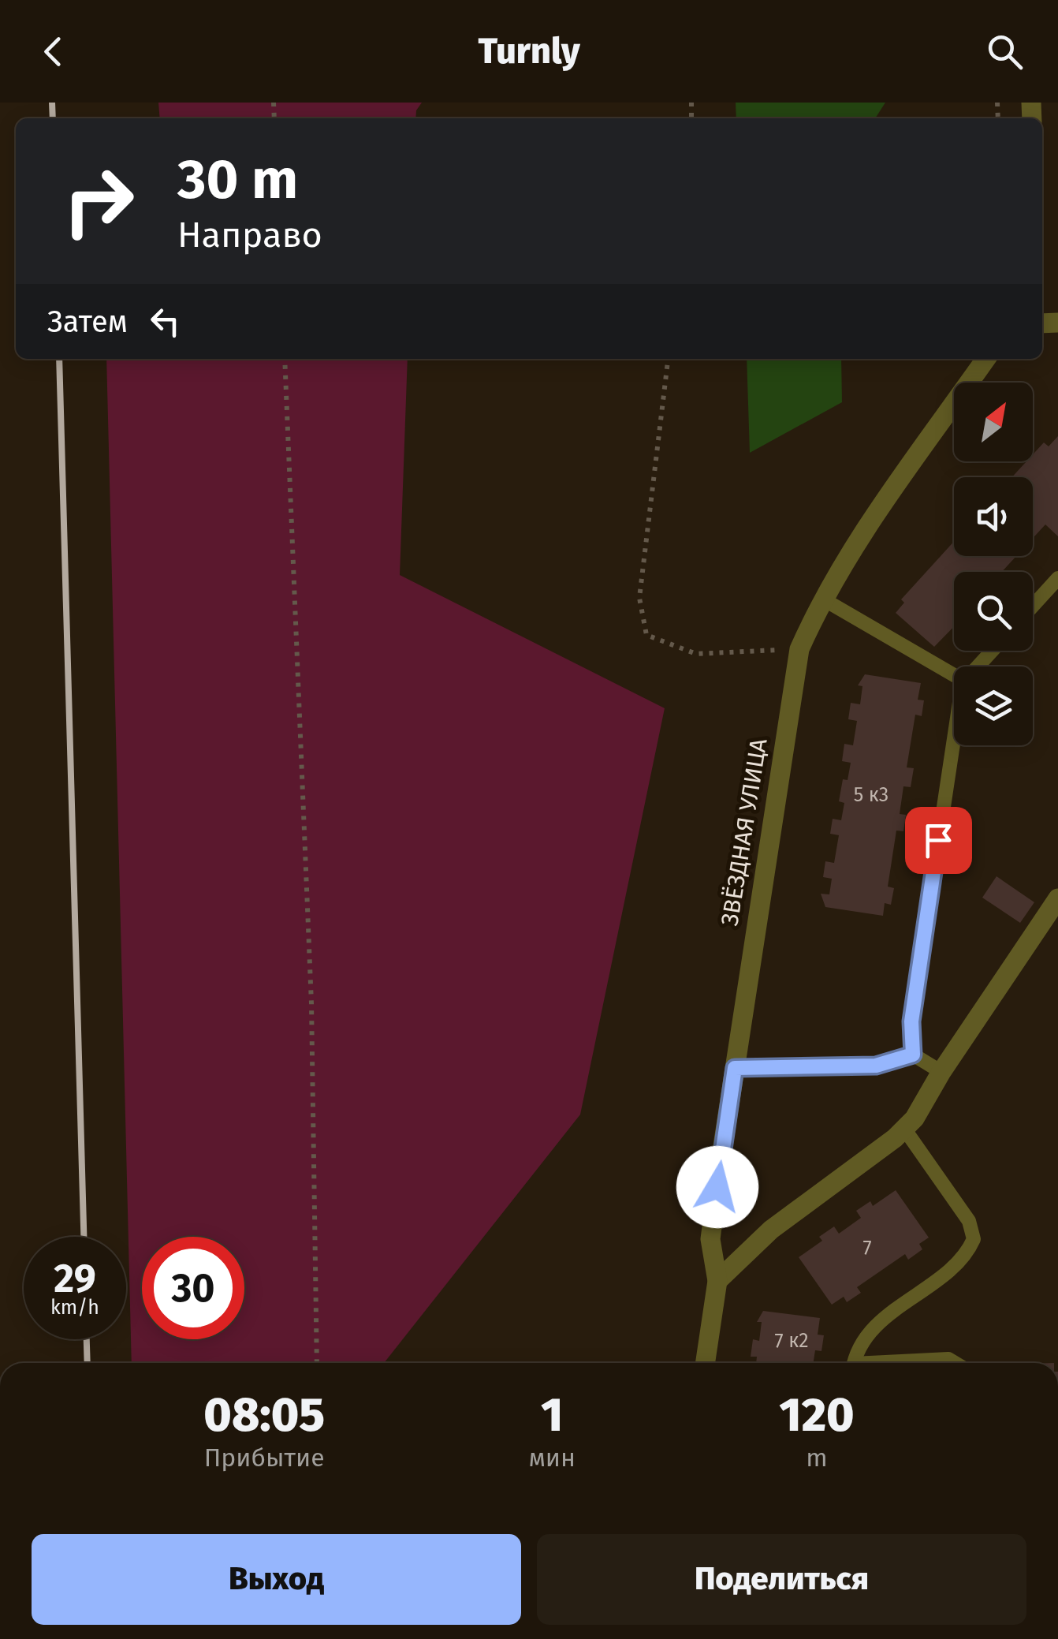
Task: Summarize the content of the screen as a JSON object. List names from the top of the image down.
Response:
{
  "streets": {
    "street": ["ЗВЁЗДНАЯ УЛИЦА"]
  },
  "house_numbers": ["5 к3", "7", "7 к2"],
  "north": "top right",
  "page": {
    "header": "Turnly",
    "turn": ["30 m", "Направо"],
    "then": "Затем",
    "speed": "29 km/h",
    "limit": "30",
    "eta": [
      "08:05",
      "Прибытие",
      "1",
      "мин",
      "120",
      "m"
    ],
    "buttons": ["Выход", "Поделиться"]
  }
}
